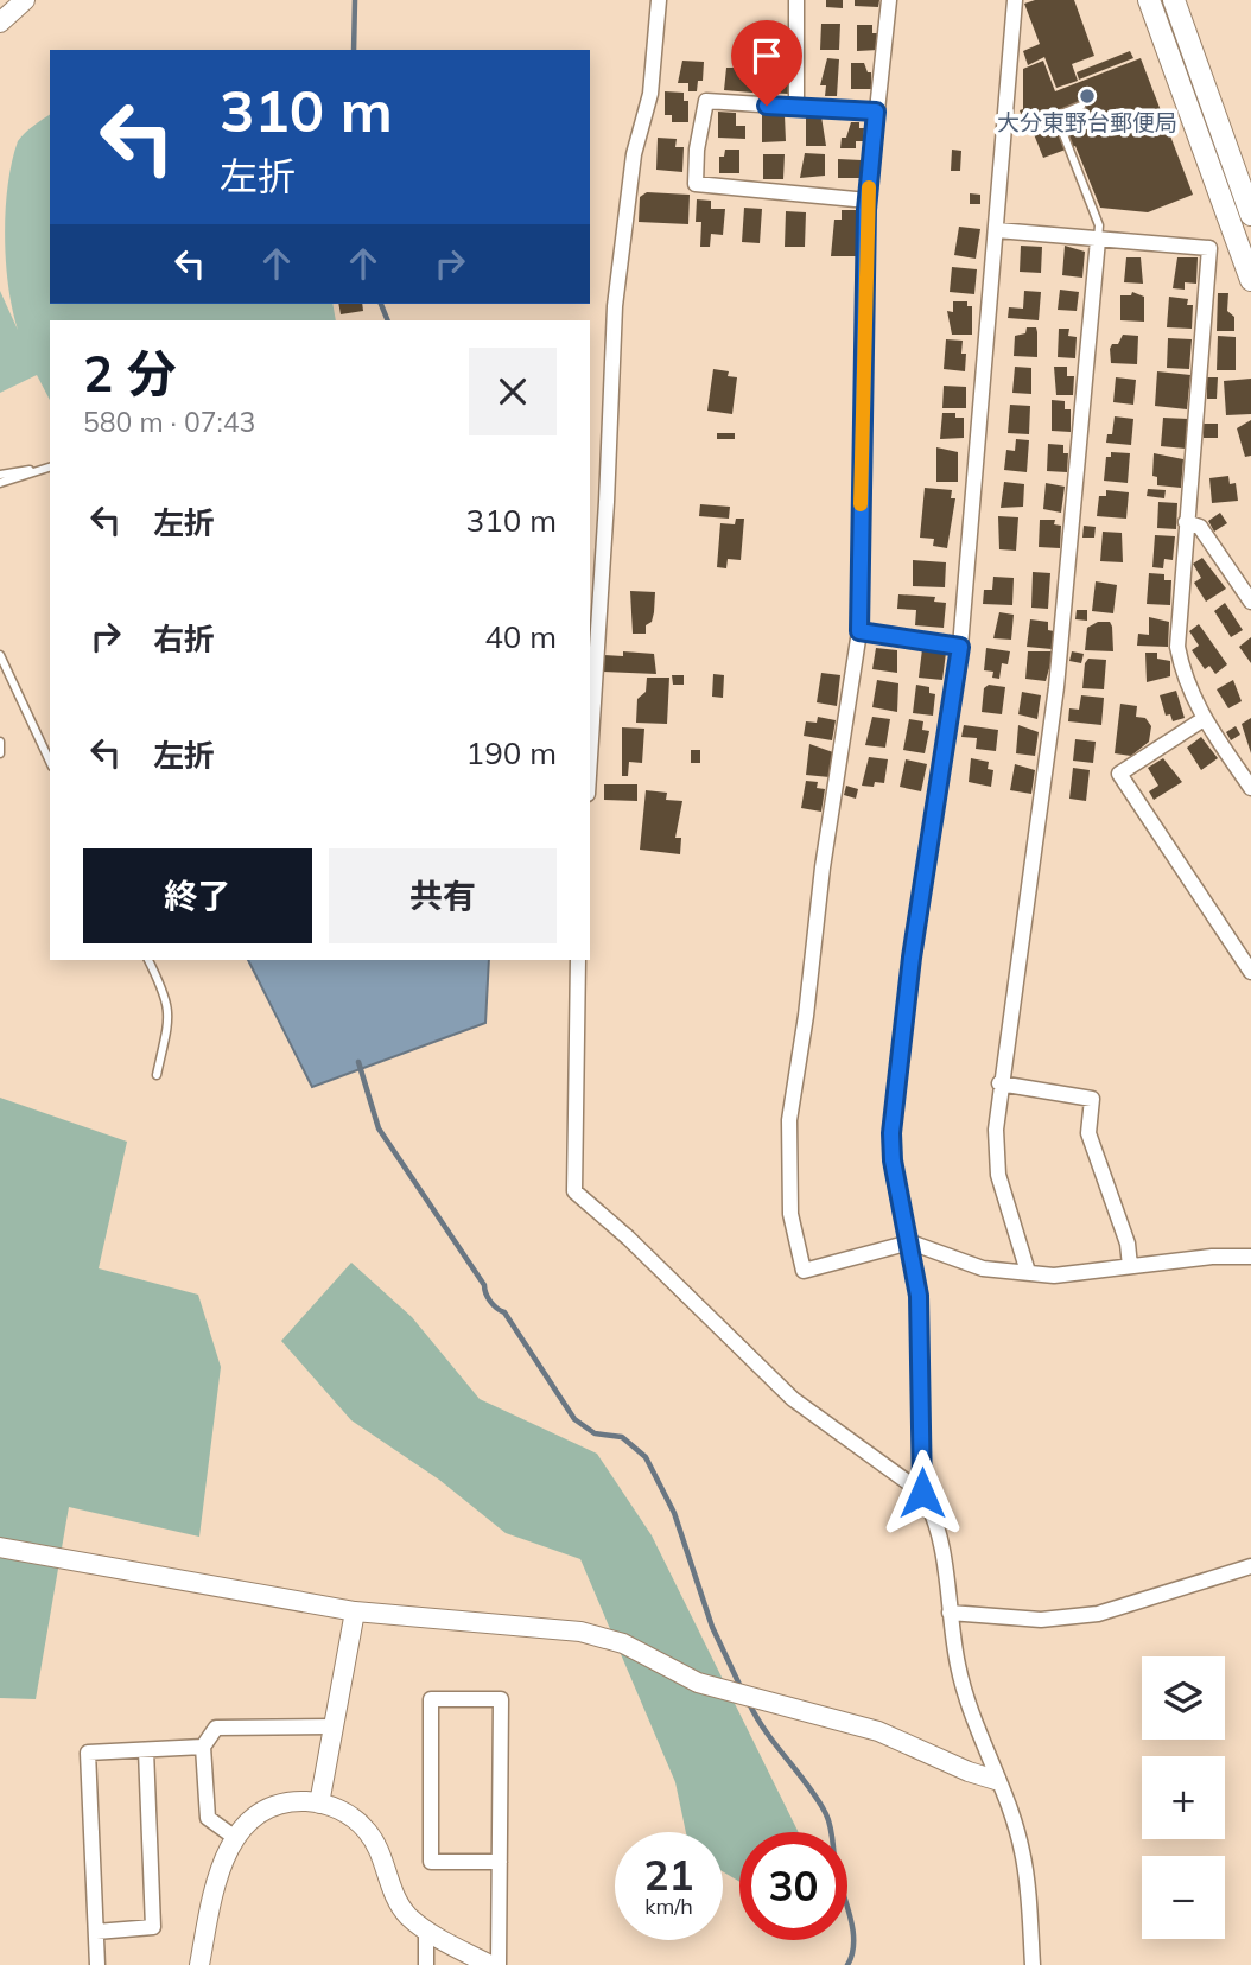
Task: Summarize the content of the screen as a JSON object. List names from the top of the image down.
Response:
{
  "places": ["大分東野台郵便局"],
  "page": {
    "turn": ["310 m", "左折"],
    "heading": ["2 分", "580 m · 07:43"],
    "list": [
      {
        "name": "左折",
        "value": "310 m"
      },
      {
        "name": "右折",
        "value": "40 m"
      },
      {
        "name": "左折",
        "value": "190 m"
      }
    ],
    "buttons": ["終了", "共有"],
    "map_buttons": ["+", "−"],
    "speed": "21 km/h",
    "limit": "30"
  }
}
